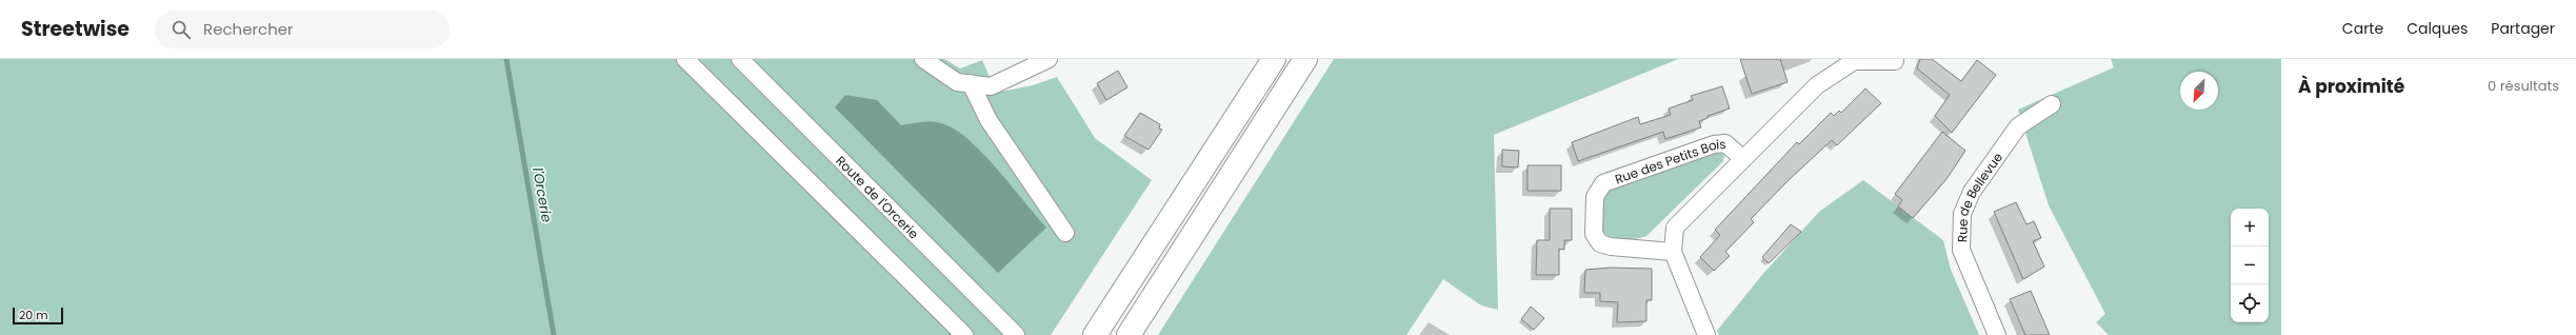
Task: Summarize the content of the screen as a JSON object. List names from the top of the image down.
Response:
{
  "streets": {
    "street": ["Rue des Petits Bois", "Route de l'Orcerie", "Rue de Bellevue"]
  },
  "water": ["l'Orcerie"],
  "scale_bar": "20 m",
  "north": "bottom left",
  "page": {
    "header": "Streetwise",
    "search": "Rechercher",
    "nav": ["Carte", "Calques", "Partager"],
    "heading": ["À proximité", "0 résultats"],
    "map_buttons": ["+", "−"],
    "scale": "20 m"
  }
}
